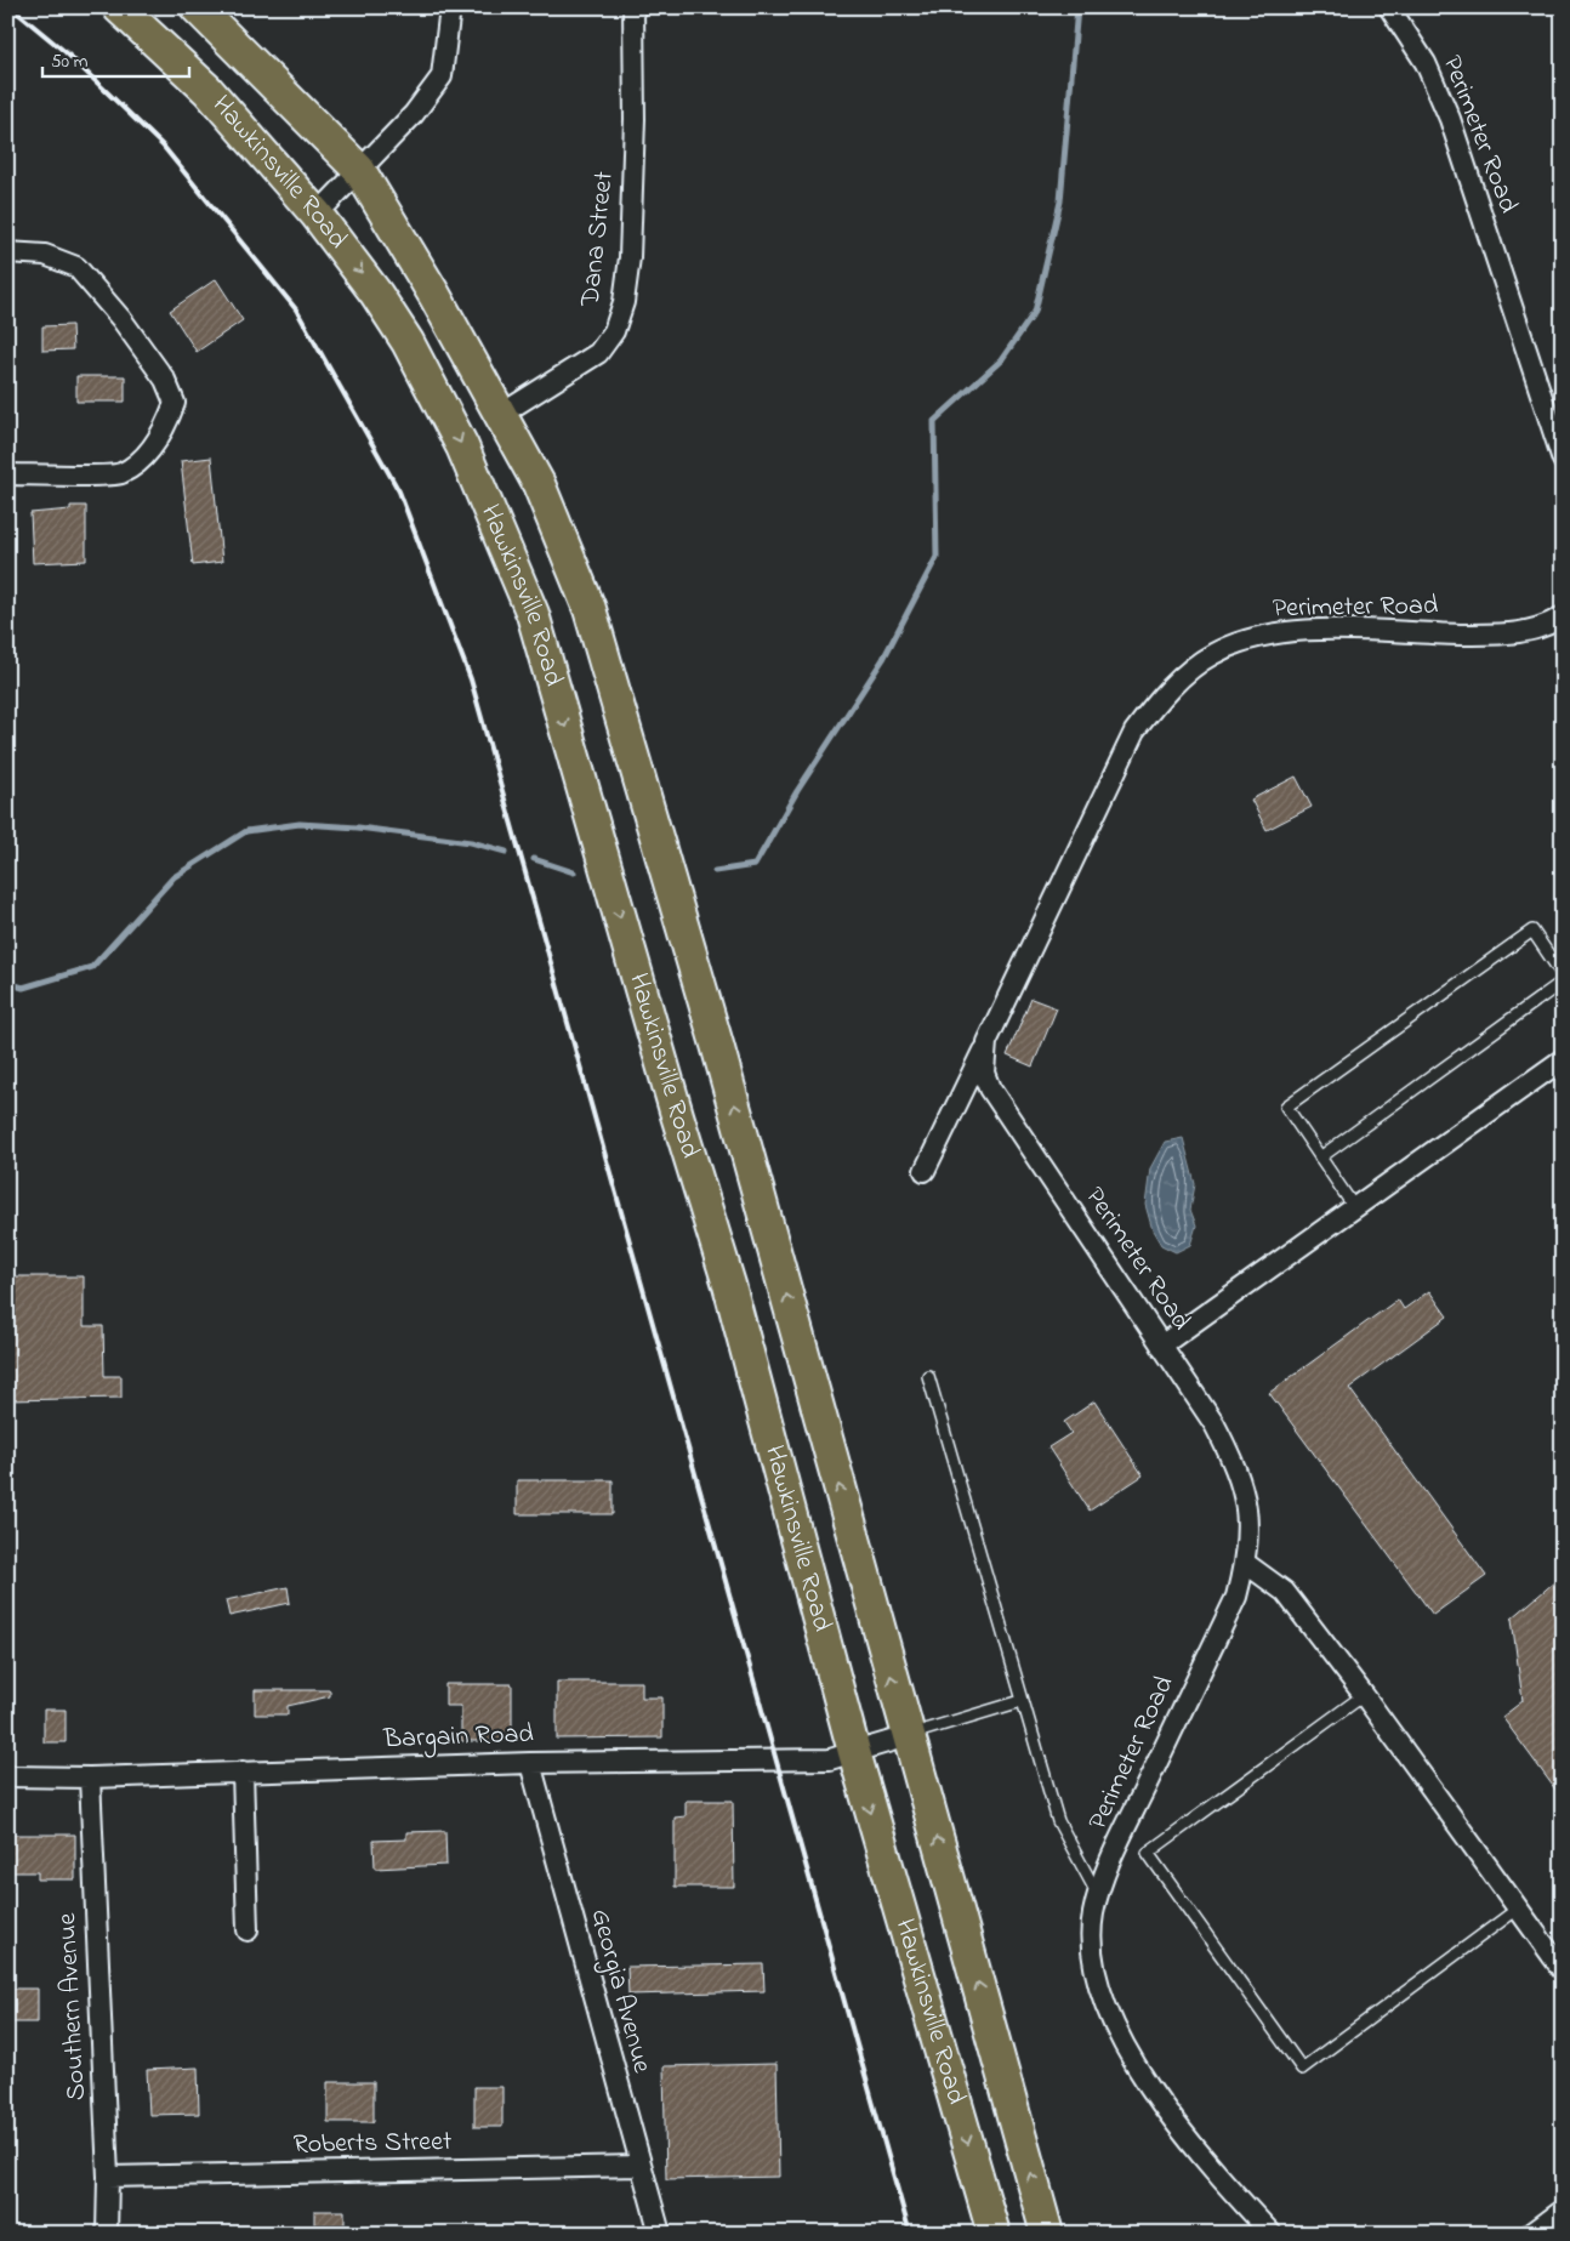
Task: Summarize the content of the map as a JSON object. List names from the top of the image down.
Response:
{
  "streets": {
    "main road": ["Hawkinsville Road"],
    "street": [
      "Perimeter Road",
      "Dana Street",
      "Bargain Road",
      "Georgia Avenue",
      "Southern Avenue",
      "Roberts Street"
    ]
  },
  "crossings": [
    ["Hawkinsville Road", "Dana Street"],
    ["Hawkinsville Road", "Bargain Road"],
    ["Bargain Road", "Georgia Avenue"],
    ["Bargain Road", "Southern Avenue"],
    ["Georgia Avenue", "Roberts Street"],
    ["Southern Avenue", "Roberts Street"]
  ],
  "scale_bar": "50 m"
}
